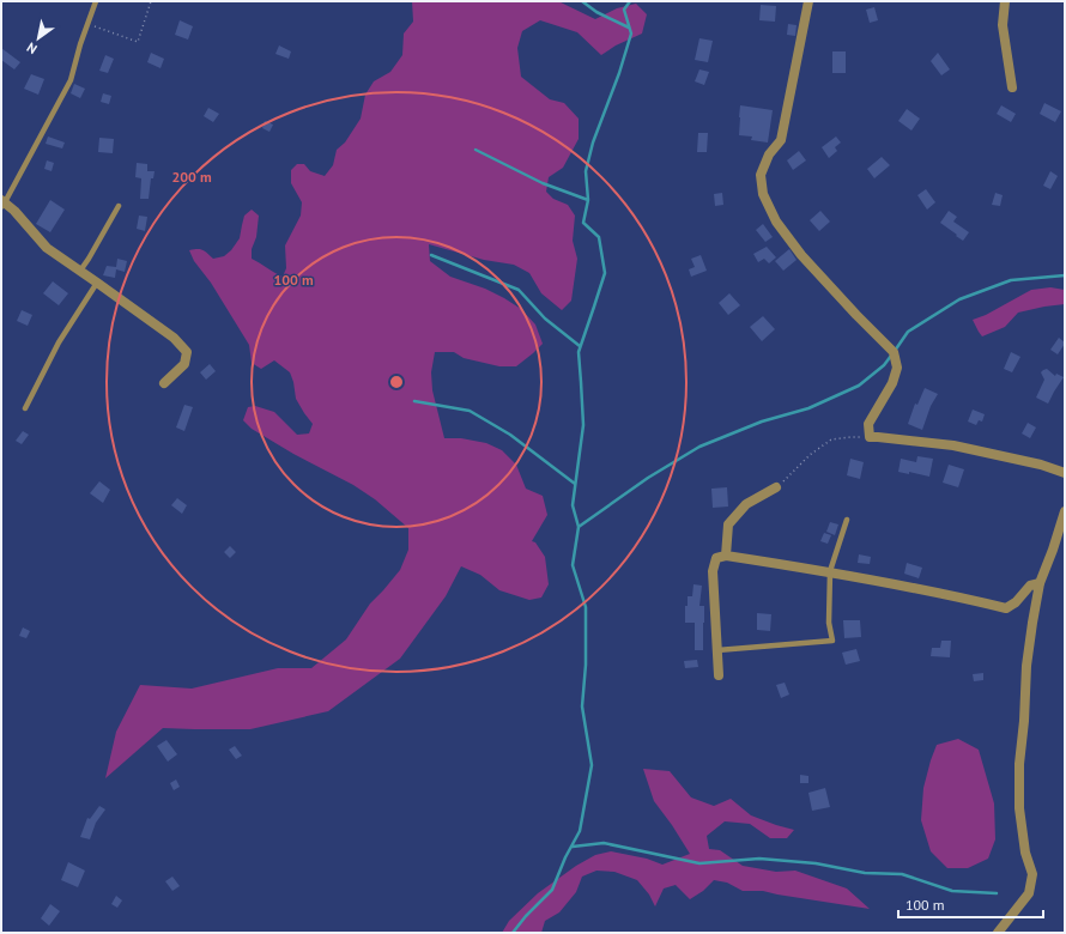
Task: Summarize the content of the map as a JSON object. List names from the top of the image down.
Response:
{
  "scale_bar": "100 m",
  "north": "bottom left",
  "rings": ["200 m", "100 m"]
}
